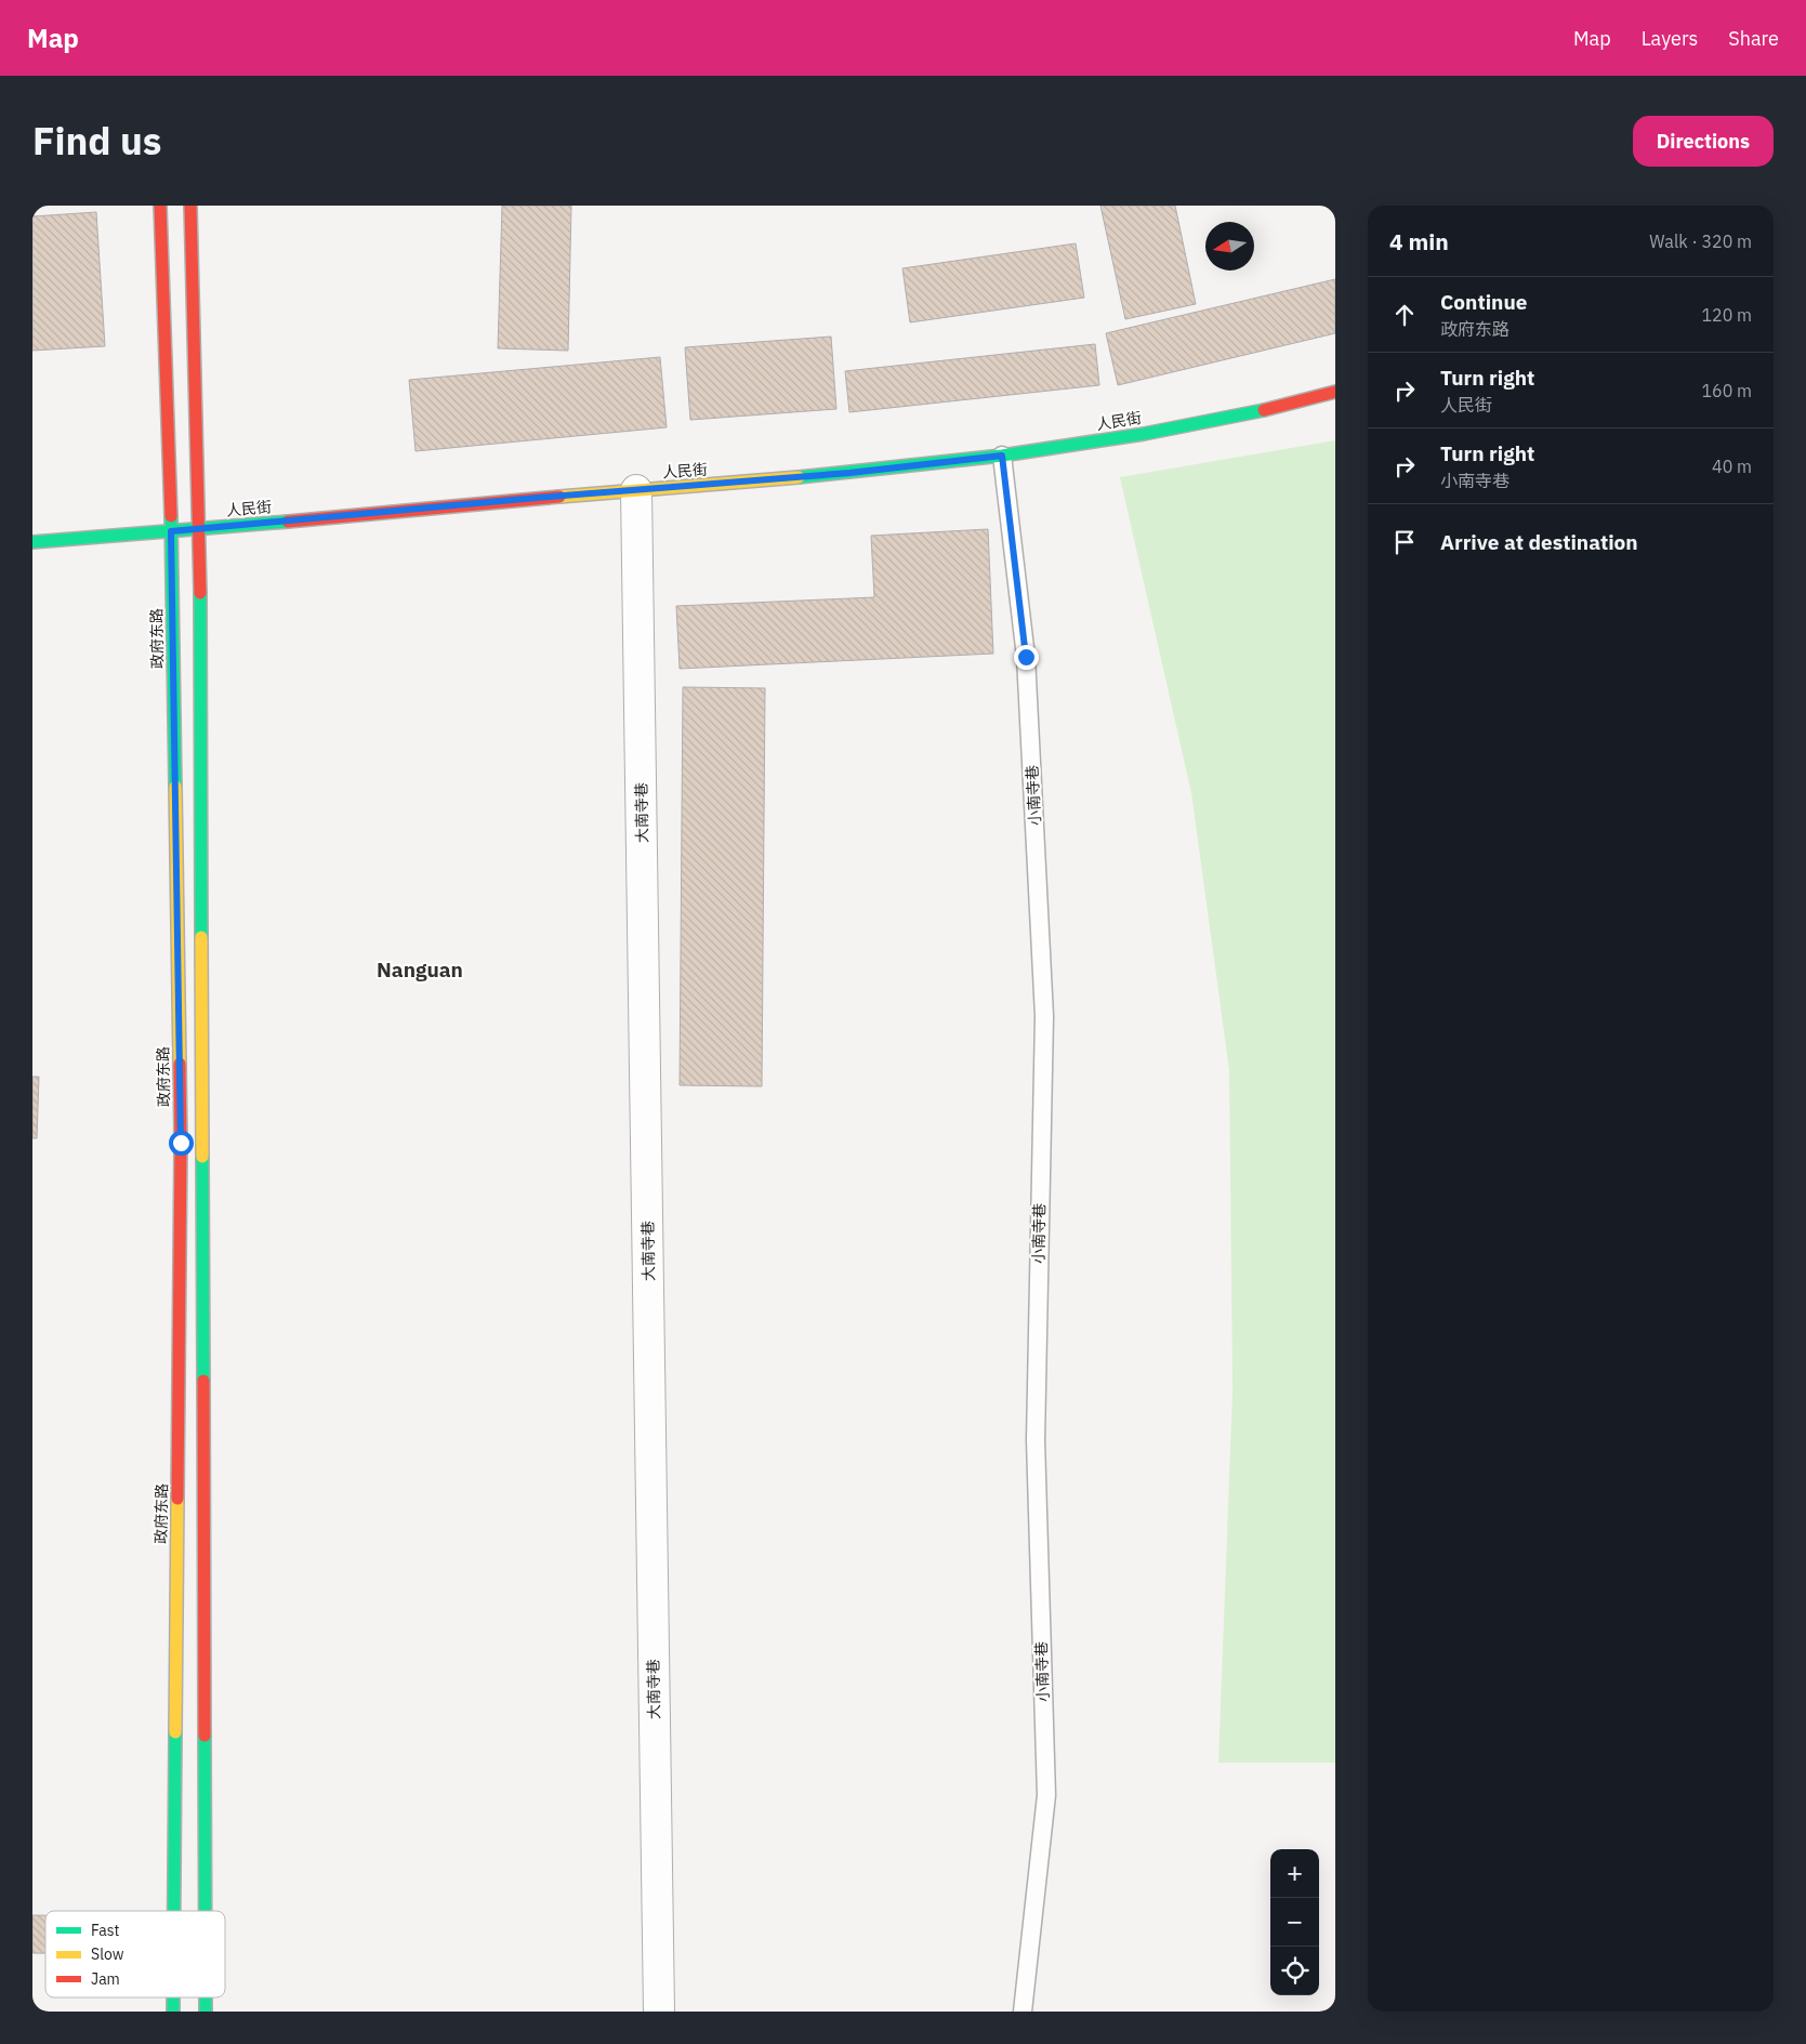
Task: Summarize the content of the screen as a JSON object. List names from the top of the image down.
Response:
{
  "streets": {
    "street": ["人民街", "政府东路", "大南寺巷"],
    "lane": ["小南寺巷"]
  },
  "crossings": [
    ["人民街", "政府东路"],
    ["人民街", "小南寺巷"],
    ["人民街", "大南寺巷"]
  ],
  "districts": ["Nanguan"],
  "legend": ["Fast", "Slow", "Jam"],
  "north": "left",
  "page": {
    "header": "Map",
    "nav": ["Map", "Layers", "Share"],
    "title": "Find us",
    "buttons": "Directions",
    "heading": ["4 min", "Walk · 320 m"],
    "list": [
      ["Continue", "政府东路", "120 m"],
      ["Turn right", "人民街", "160 m"],
      ["Turn right", "小南寺巷", "40 m"],
      "Arrive at destination"
    ],
    "map_buttons": ["+", "−"]
  }
}
